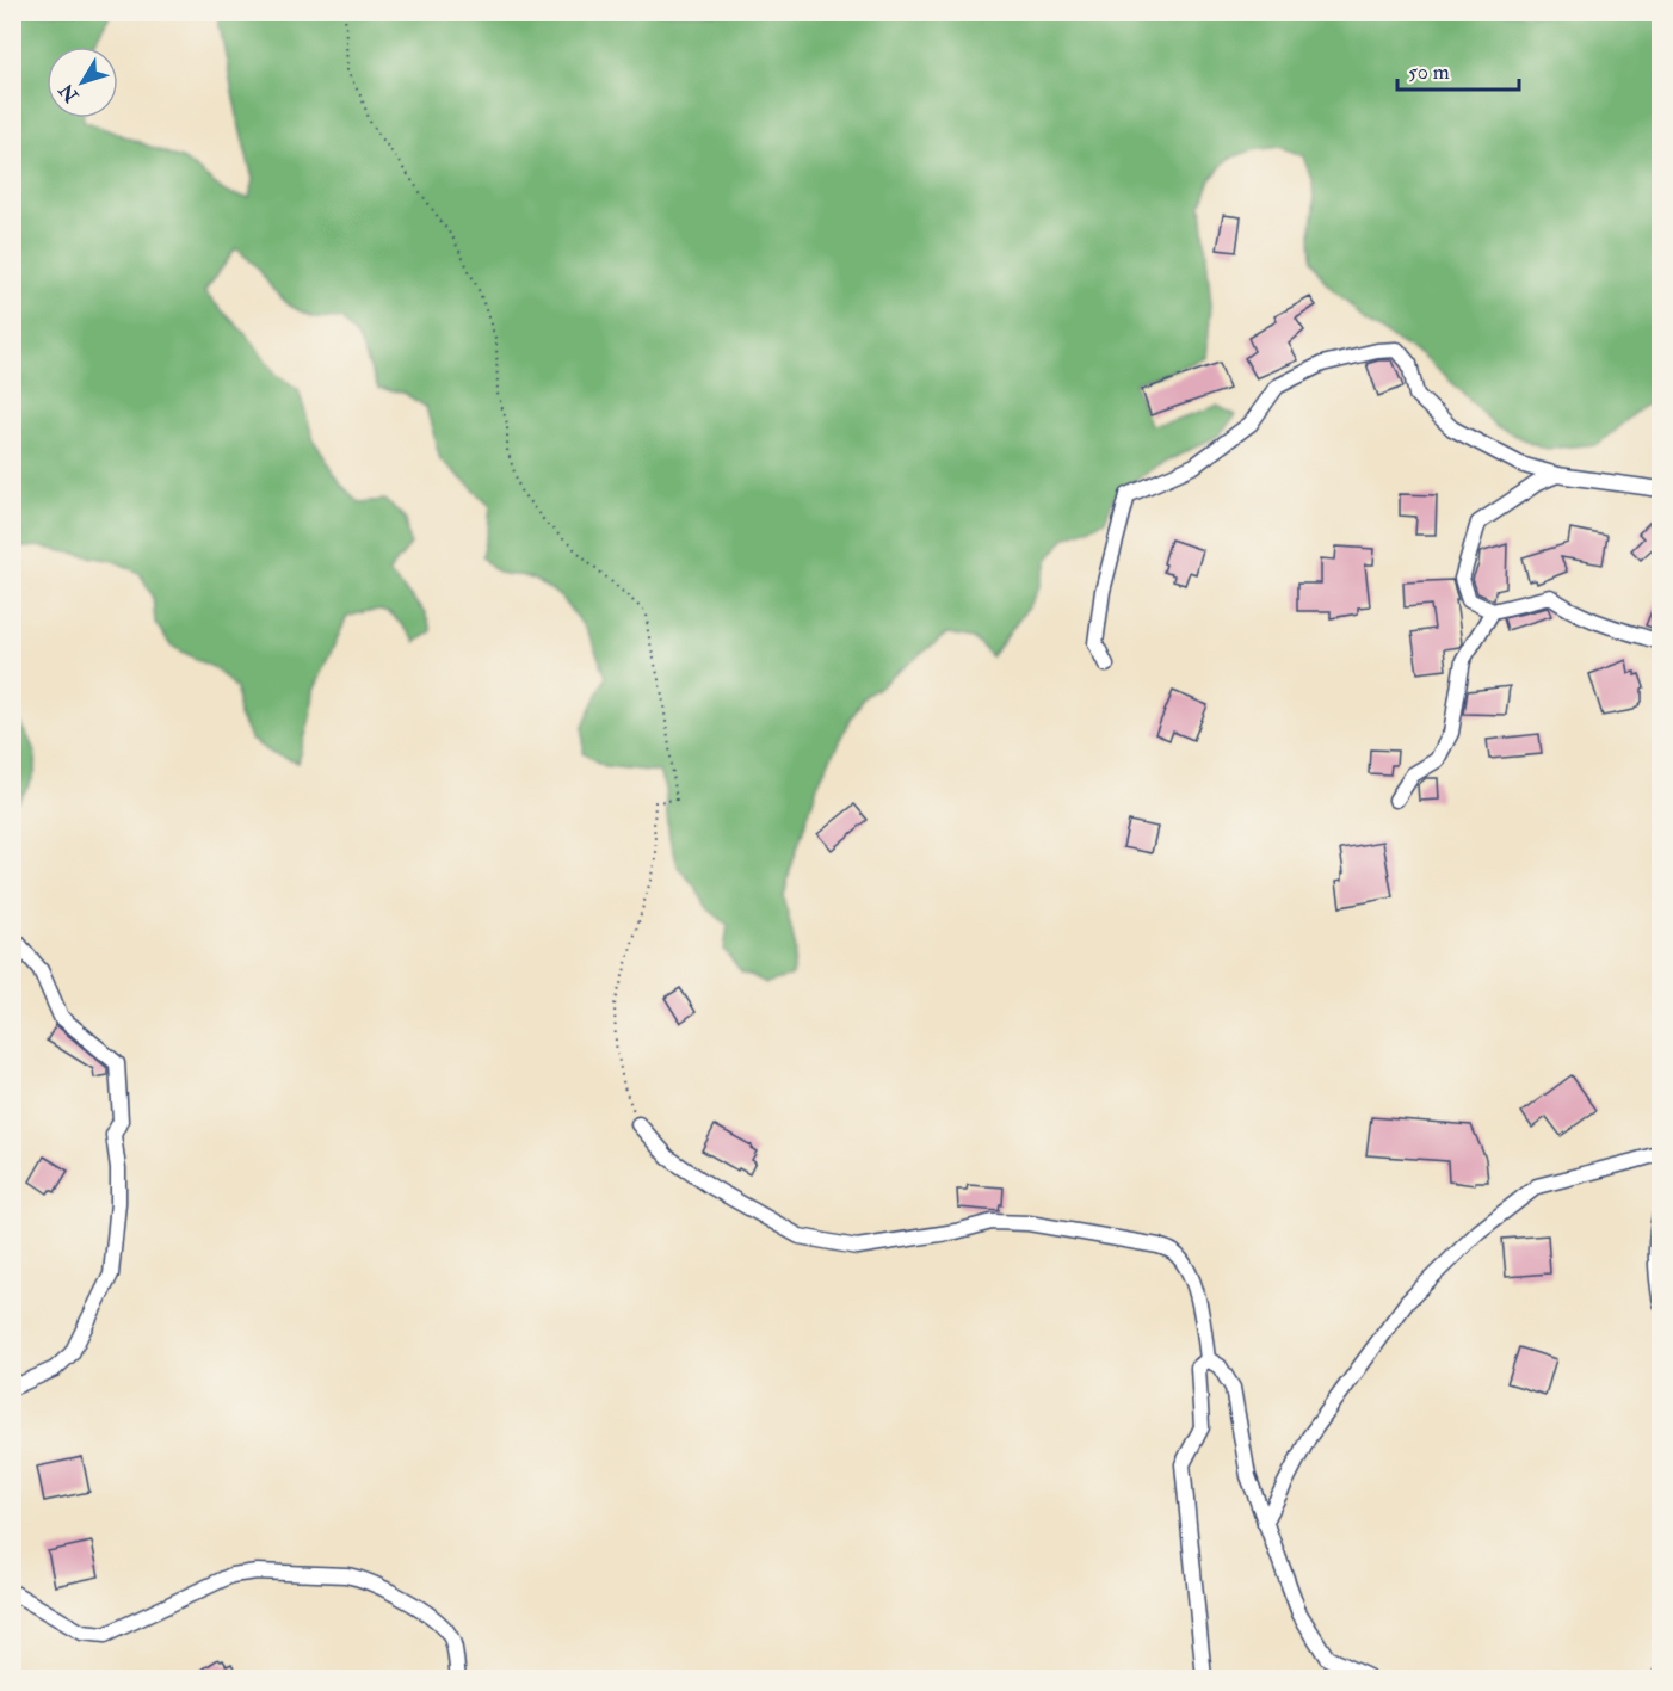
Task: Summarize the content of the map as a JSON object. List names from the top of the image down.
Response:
{
  "scale_bar": "50 m",
  "north": "bottom left"
}
